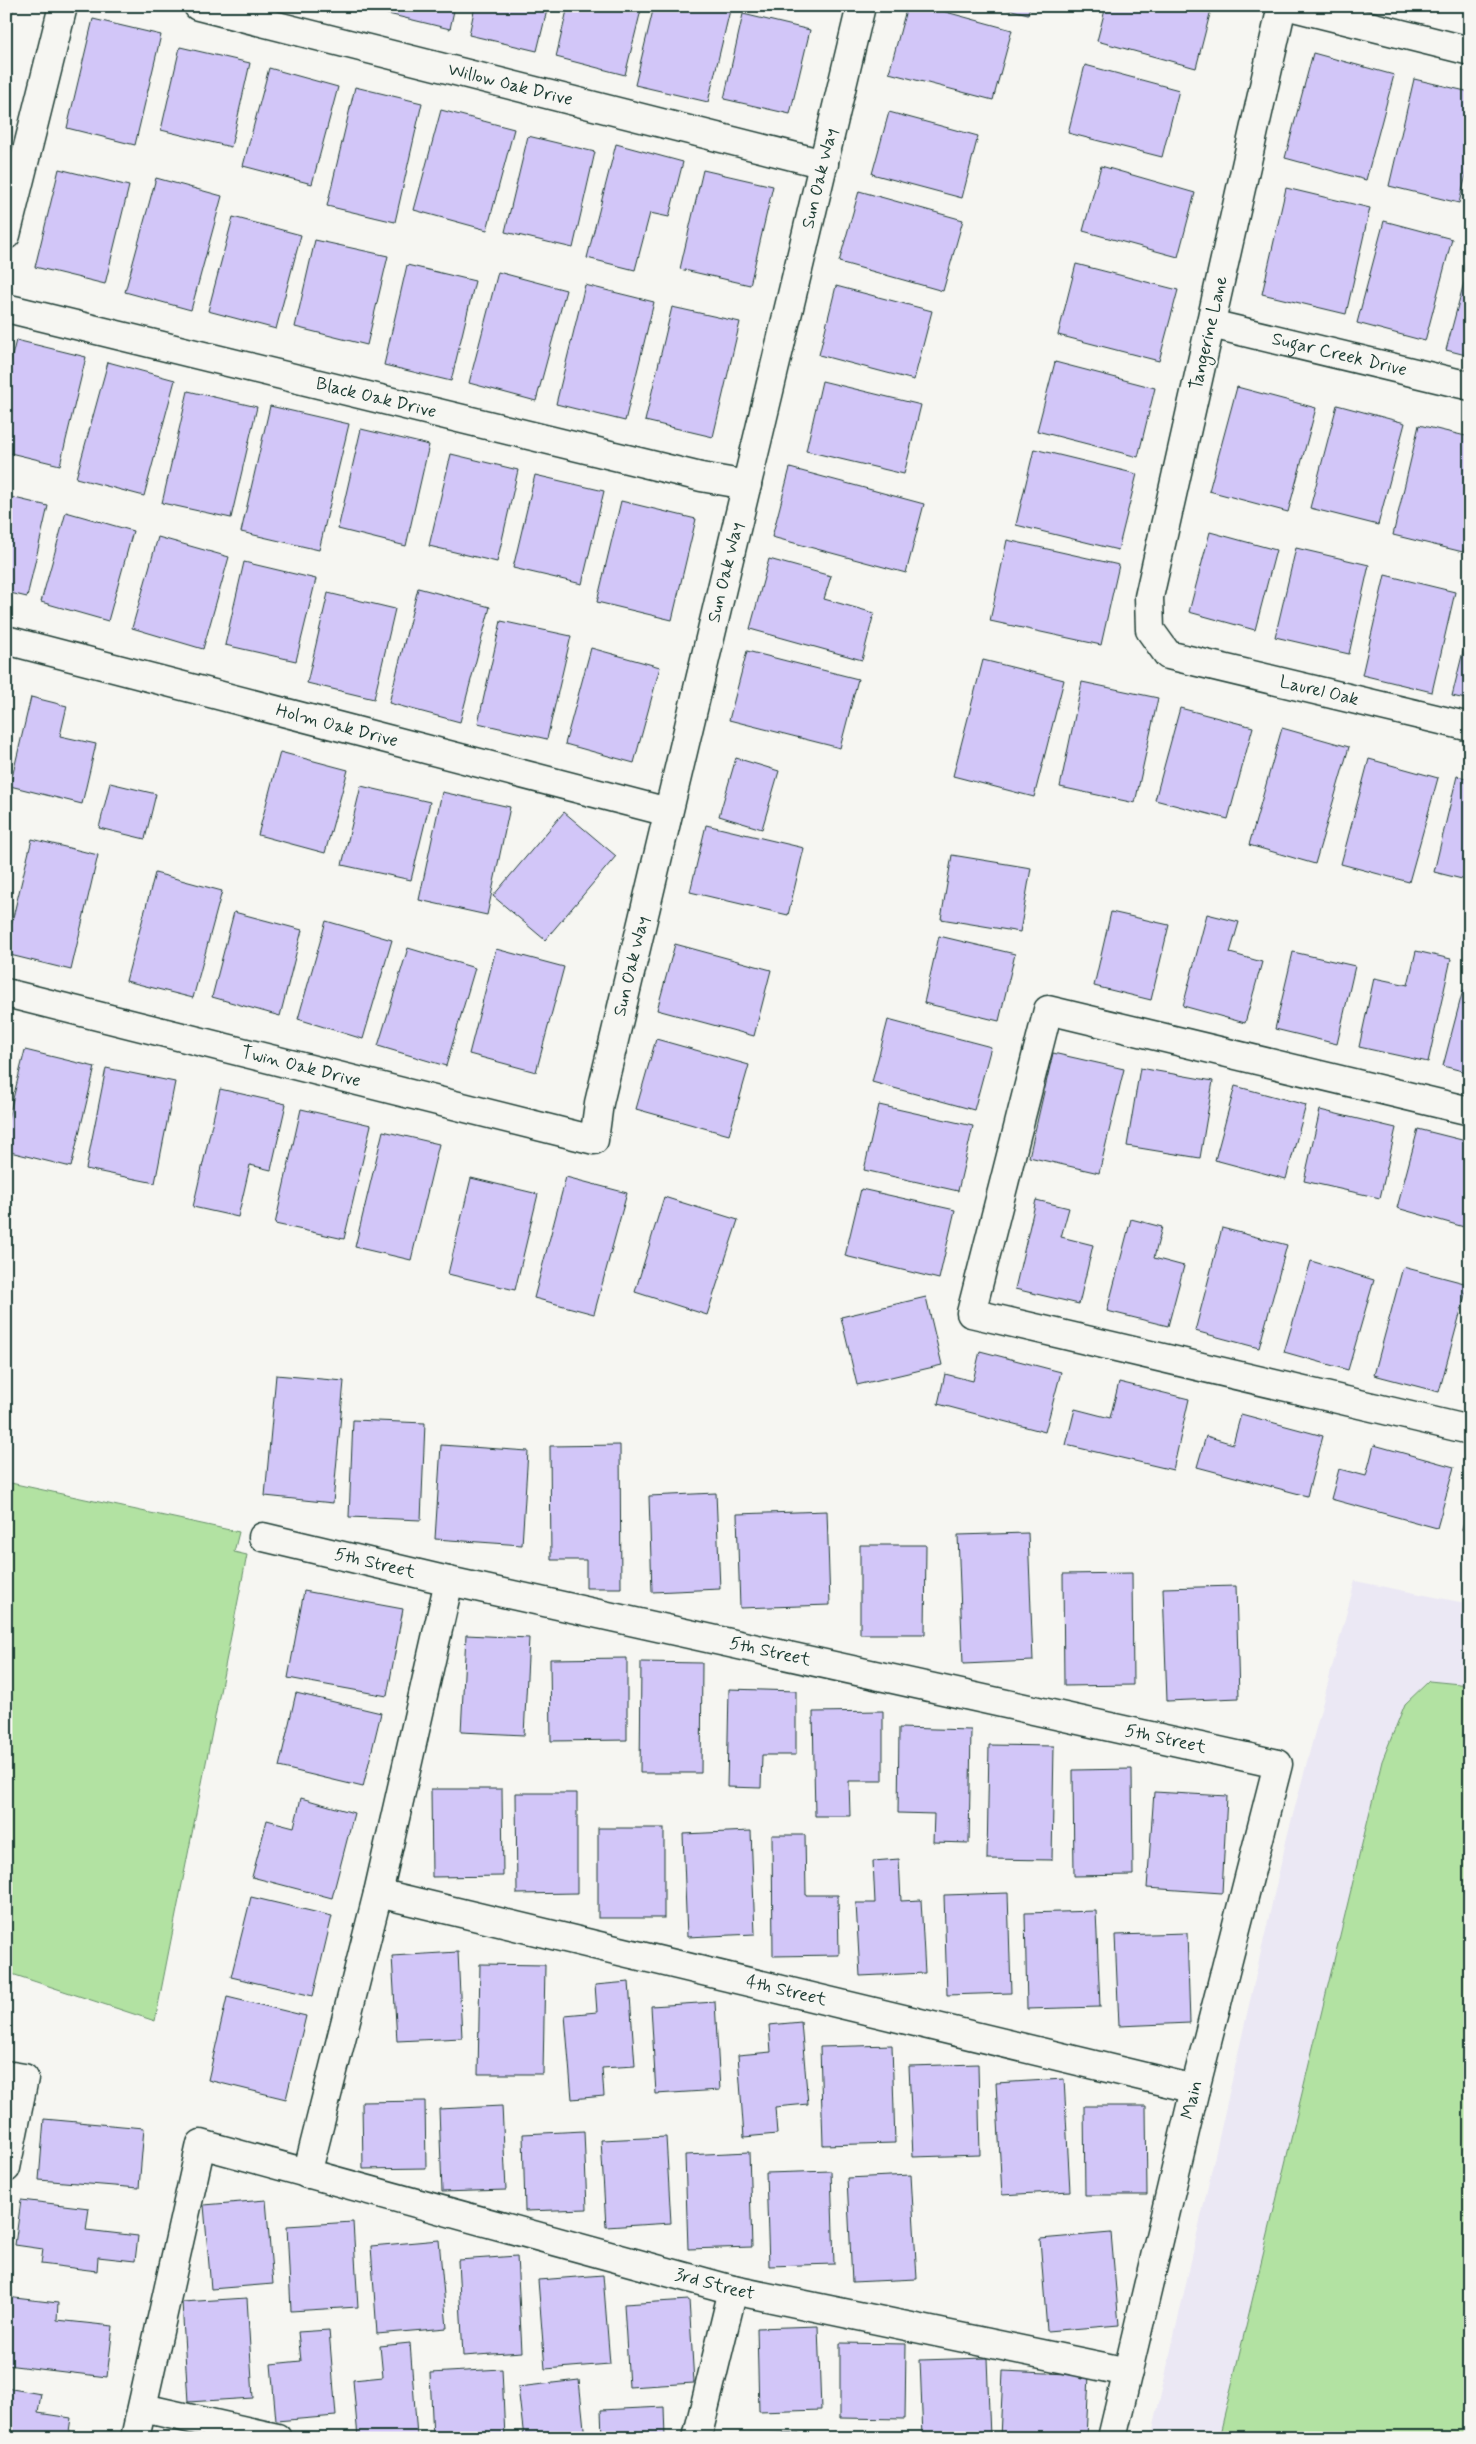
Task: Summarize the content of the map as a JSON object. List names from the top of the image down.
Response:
{
  "streets": {
    "street": [
      "Willow Oak Drive",
      "Sun Oak Way",
      "Tangerine Lane",
      "Sugar Creek Drive",
      "Black Oak Drive",
      "Laurel Oak",
      "Holm Oak Drive",
      "Twin Oak Drive",
      "5th Street",
      "4th Street",
      "Main",
      "3rd Street"
    ]
  },
  "crossings": [
    ["Willow Oak Drive", "Sun Oak Way"],
    ["Sun Oak Way", "Black Oak Drive"],
    ["Sun Oak Way", "Holm Oak Drive"],
    ["Sun Oak Way", "Twin Oak Drive"],
    ["Tangerine Lane", "Sugar Creek Drive"],
    ["Tangerine Lane", "Laurel Oak"],
    ["5th Street", "Main"],
    ["4th Street", "Main"],
    ["Main", "3rd Street"]
  ]
}
